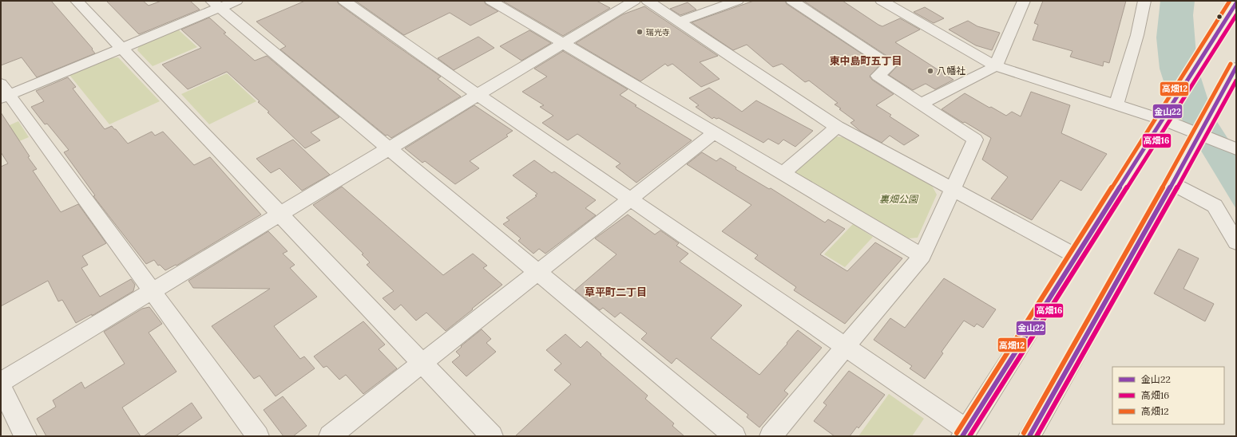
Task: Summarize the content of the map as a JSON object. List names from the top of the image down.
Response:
{
  "districts": ["東中島町五丁目", "草平町二丁目"],
  "parks": ["裏畑公園"],
  "places": ["瑞光寺", "八幡社"],
  "lines": ["transit line 高畑12", "transit line 金山22", "transit line 高畑16"],
  "legend": ["金山22", "高畑16", "高畑12"]
}
